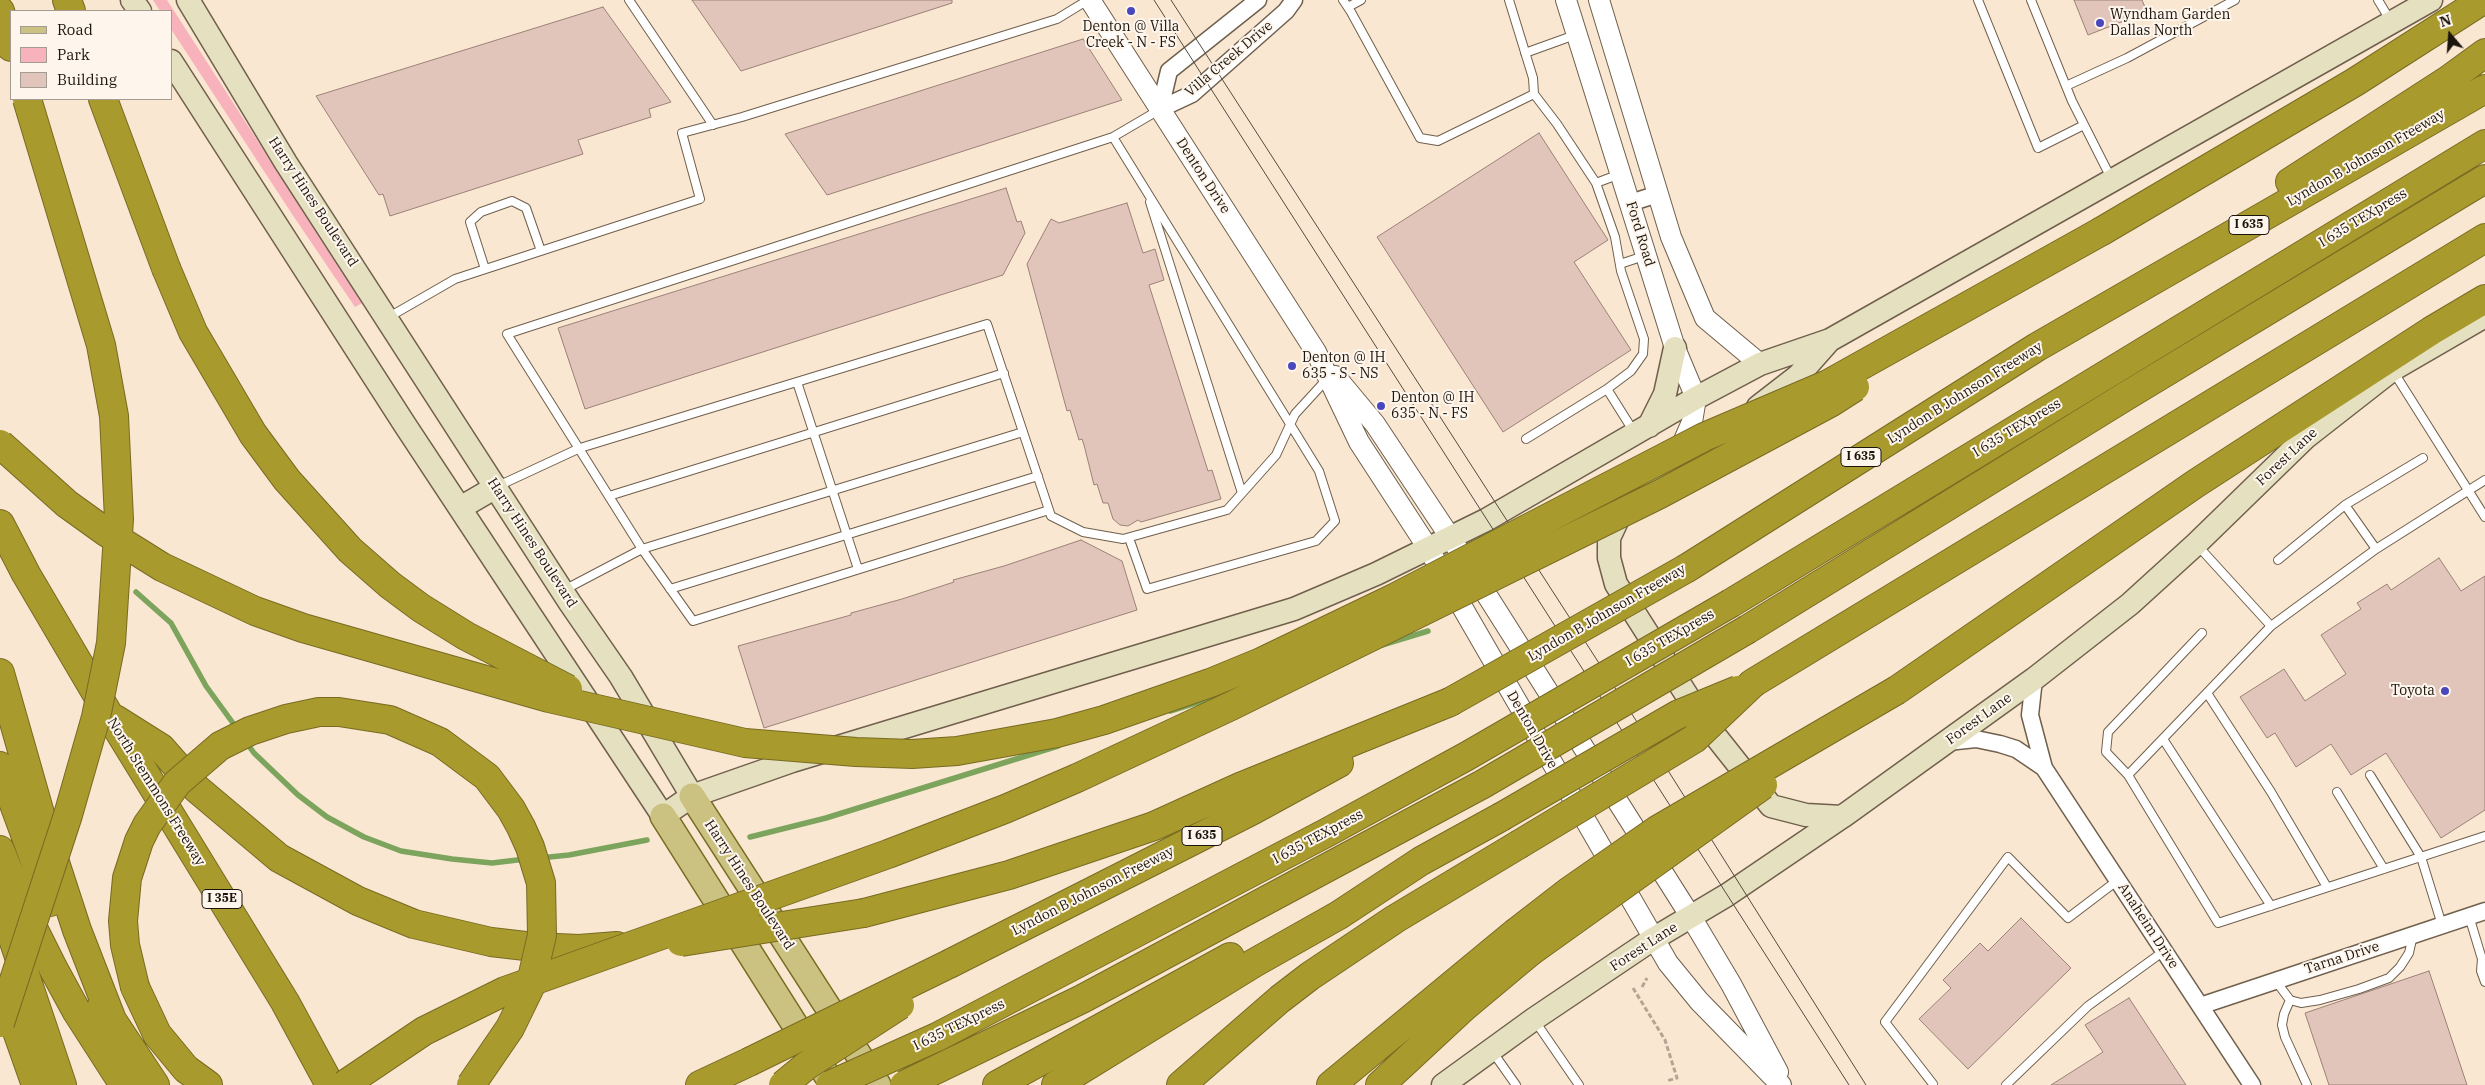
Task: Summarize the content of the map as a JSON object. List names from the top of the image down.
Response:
{
  "streets": {
    "highway": [
      "Lyndon B Johnson Freeway",
      "I 635 TEXpress",
      "I 635",
      "North Stemmons Freeway",
      "I 35E"
    ],
    "main road": ["Harry Hines Boulevard", "Forest Lane"],
    "street": [
      "Villa Creek Drive",
      "Denton Drive",
      "Ford Road",
      "Anaheim Drive",
      "Tarna Drive"
    ]
  },
  "crossings": [
    ["Villa Creek Drive", "Denton Drive"],
    ["Denton Drive", "Forest Lane"],
    ["Forest Lane", "Anaheim Drive"],
    ["Anaheim Drive", "Tarna Drive"]
  ],
  "places": [
    "Denton @ Villa Creek - N - FS",
    "Wyndham Garden Dallas North",
    "Denton @ IH 635 - S - NS",
    "Denton @ IH 635 - N - FS",
    "Toyota"
  ],
  "legend": ["Road", "Park", "Building"],
  "north": "top"
}
